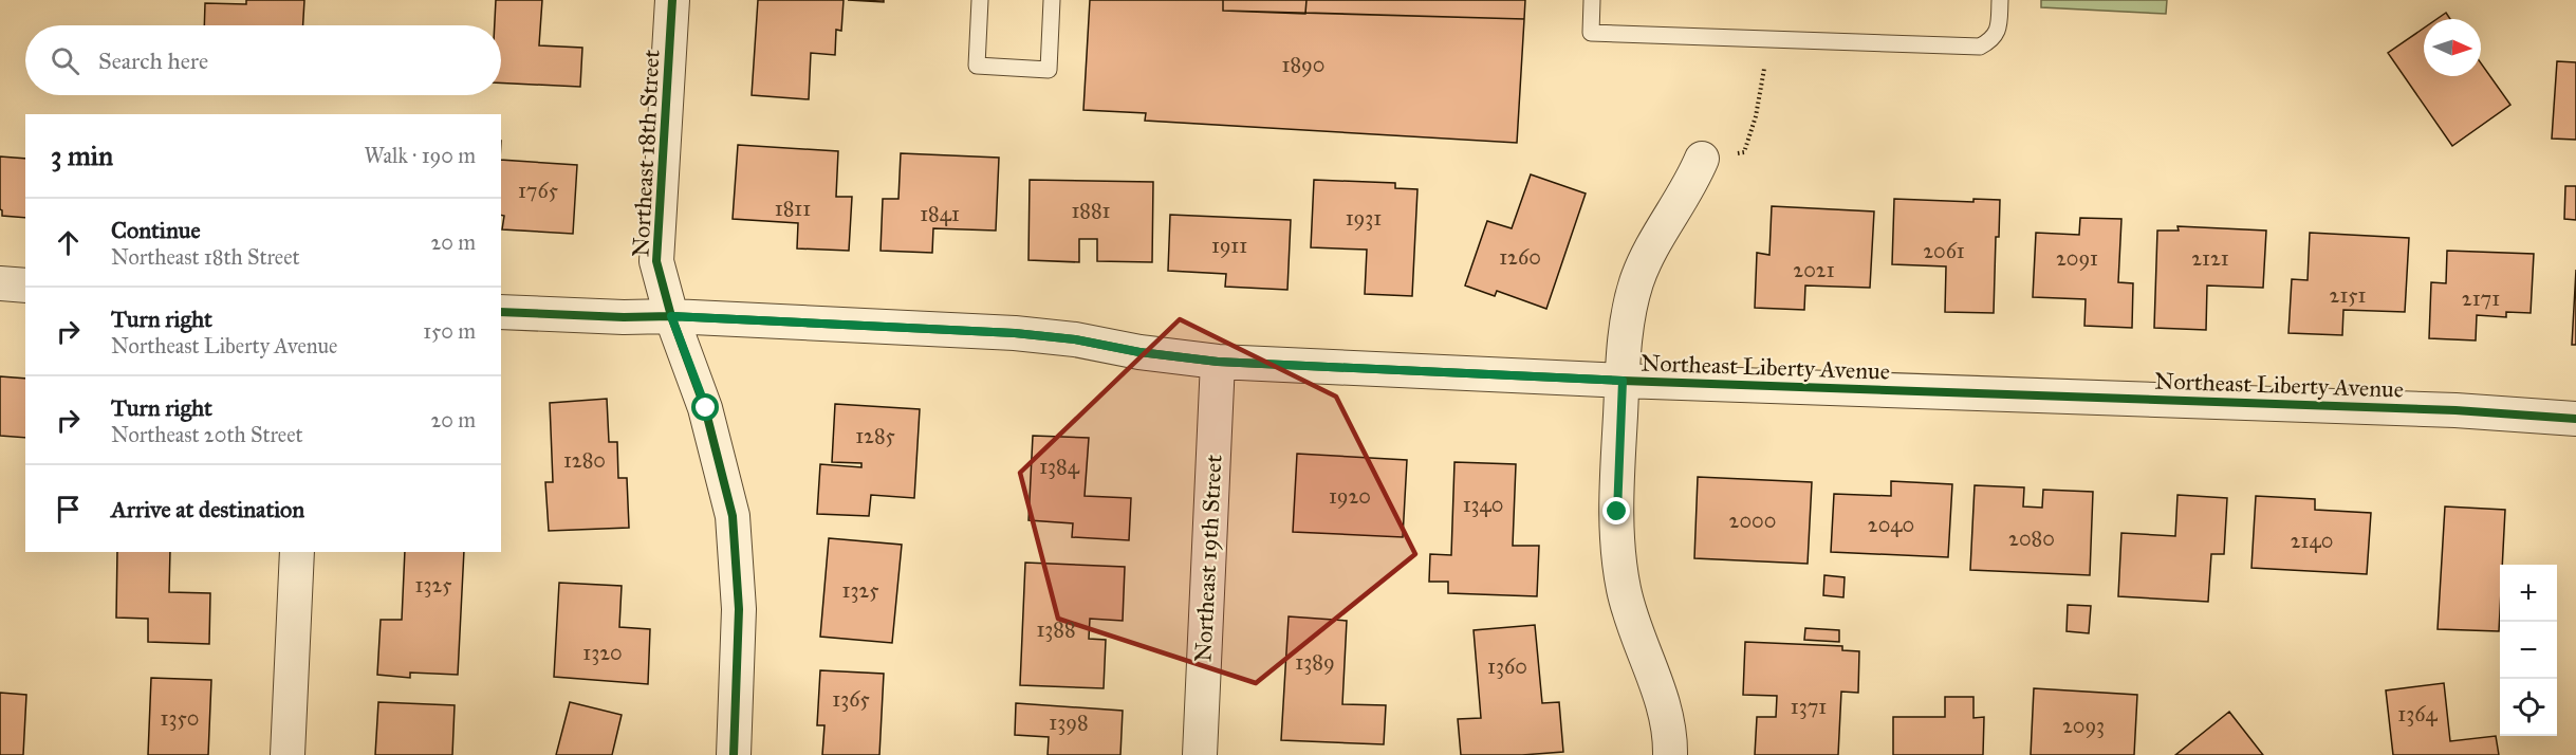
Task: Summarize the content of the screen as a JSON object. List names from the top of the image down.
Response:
{
  "streets": {
    "street": ["Northeast 18th Street", "Northeast Liberty Avenue", "Northeast 19th Street"]
  },
  "crossings": [
    ["Northeast 18th Street", "Northeast Liberty Avenue"],
    ["Northeast Liberty Avenue", "Northeast 19th Street"]
  ],
  "house_numbers": [
    "1890",
    "1765",
    "1811",
    "1881",
    "1841",
    "1931",
    "1911",
    "2061",
    "1260",
    "2091",
    "2121",
    "2021",
    "2151",
    "2171",
    "1285",
    "1280",
    "1384",
    "1920",
    "1340",
    "2000",
    "2040",
    "2080",
    "2140",
    "1325",
    "1325",
    "1388",
    "1320",
    "1389",
    "1360",
    "1365",
    "1371",
    "1364",
    "1350",
    "1398",
    "2093"
  ],
  "north": "right",
  "page": {
    "search": "Search here",
    "heading": ["3 min", "Walk · 190 m"],
    "list": [
      ["Continue", "Northeast 18th Street", "20 m"],
      ["Turn right", "Northeast Liberty Avenue", "150 m"],
      ["Turn right", "Northeast 20th Street", "20 m"],
      "Arrive at destination"
    ],
    "map_buttons": ["+", "−"]
  }
}
